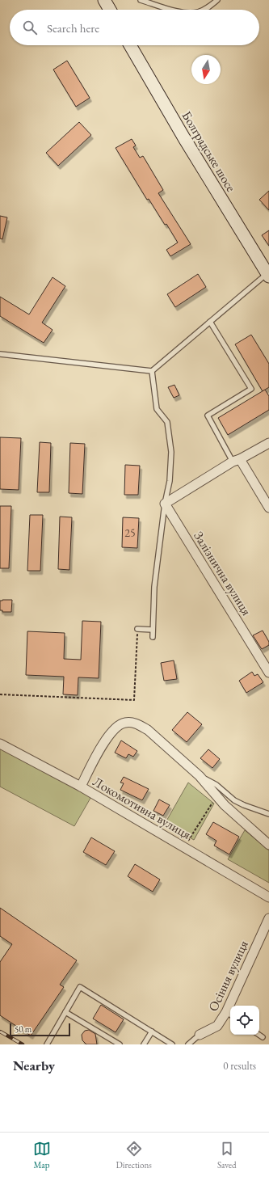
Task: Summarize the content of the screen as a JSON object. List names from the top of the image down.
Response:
{
  "streets": {
    "main road": ["Болградське шосе"],
    "street": ["Залізнична вулиця", "Локомотивна вулиця", "Осіння вулиця"]
  },
  "house_numbers": ["25"],
  "scale_bar": "50 m",
  "north": "bottom",
  "page": {
    "search": "Search here",
    "scale": "50 m",
    "heading": ["Nearby", "0 results"],
    "nav": ["Map", "Directions", "Saved"]
  }
}
